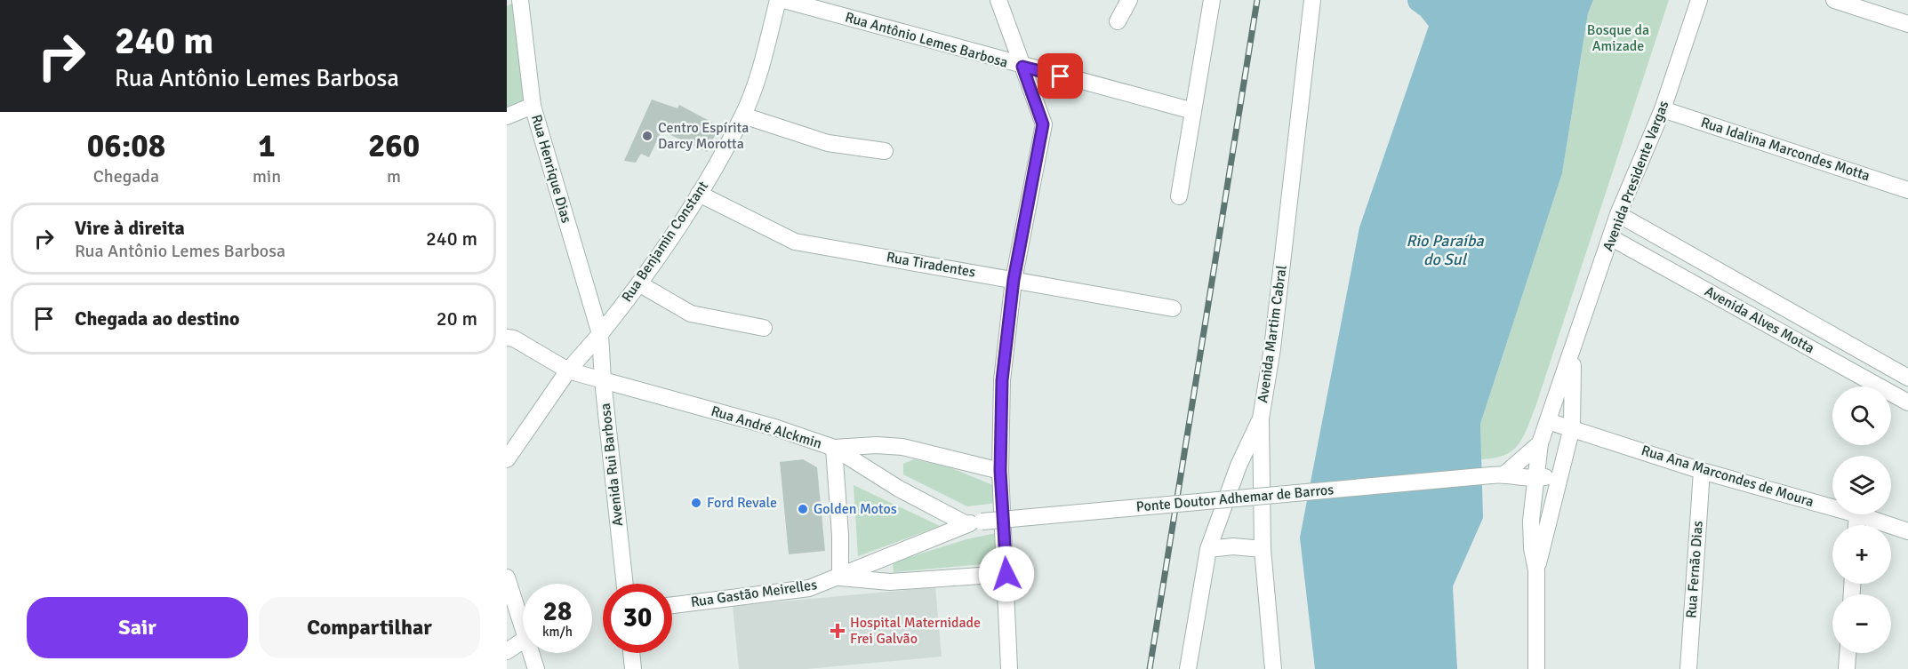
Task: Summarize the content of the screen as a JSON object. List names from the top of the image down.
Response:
{
  "streets": {
    "street": [
      "Rua Antônio Lemes Barbosa",
      "Rua Idalina Marcondes Motta",
      "Rua Henrique Dias",
      "Avenida Presidente Vargas",
      "Rua Benjamin Constant",
      "Rua Tiradentes",
      "Avenida Alves Motta",
      "Avenida Martim Cabral",
      "Rua André Alckmin",
      "Avenida Rui Barbosa",
      "Rua Ana Marcondes de Moura",
      "Ponte Doutor Adhemar de Barros",
      "Rua Fernão Dias",
      "Rua Gastão Meirelles"
    ]
  },
  "crossings": [
    ["Rua Idalina Marcondes Motta", "Avenida Presidente Vargas"],
    ["Rua Henrique Dias", "Rua Benjamin Constant"],
    ["Rua Henrique Dias", "Avenida Rui Barbosa"],
    ["Avenida Presidente Vargas", "Avenida Alves Motta"],
    ["Avenida Presidente Vargas", "Rua Ana Marcondes de Moura"],
    ["Avenida Presidente Vargas", "Ponte Doutor Adhemar de Barros"],
    ["Rua Benjamin Constant", "Rua Tiradentes"],
    ["Rua Benjamin Constant", "Rua André Alckmin"],
    ["Rua Benjamin Constant", "Avenida Rui Barbosa"],
    ["Rua André Alckmin", "Avenida Rui Barbosa"],
    ["Rua Ana Marcondes de Moura", "Rua Fernão Dias"],
    ["Ponte Doutor Adhemar de Barros", "Rua Gastão Meirelles"]
  ],
  "water": ["Rio Paraíba do Sul"],
  "parks": ["Bosque da Amizade"],
  "places": {
    "other": ["Centro Espírita Darcy Morotta", "Ford Revale", "Golden Motos"],
    "health": ["Hospital Maternidade Frei Galvão"]
  },
  "page": {
    "turn": ["240 m", "Rua Antônio Lemes Barbosa"],
    "eta": [
      "06:08",
      "Chegada",
      "1",
      "min",
      "260",
      "m"
    ],
    "list": [
      {
        "name": "Vire à direita",
        "note": "Rua Antônio Lemes Barbosa",
        "value": "240 m"
      },
      {
        "name": "Chegada ao destino",
        "value": "20 m"
      }
    ],
    "map_buttons": ["+", "−"],
    "speed": "28 km/h",
    "limit": "30",
    "buttons": ["Sair", "Compartilhar"]
  }
}
